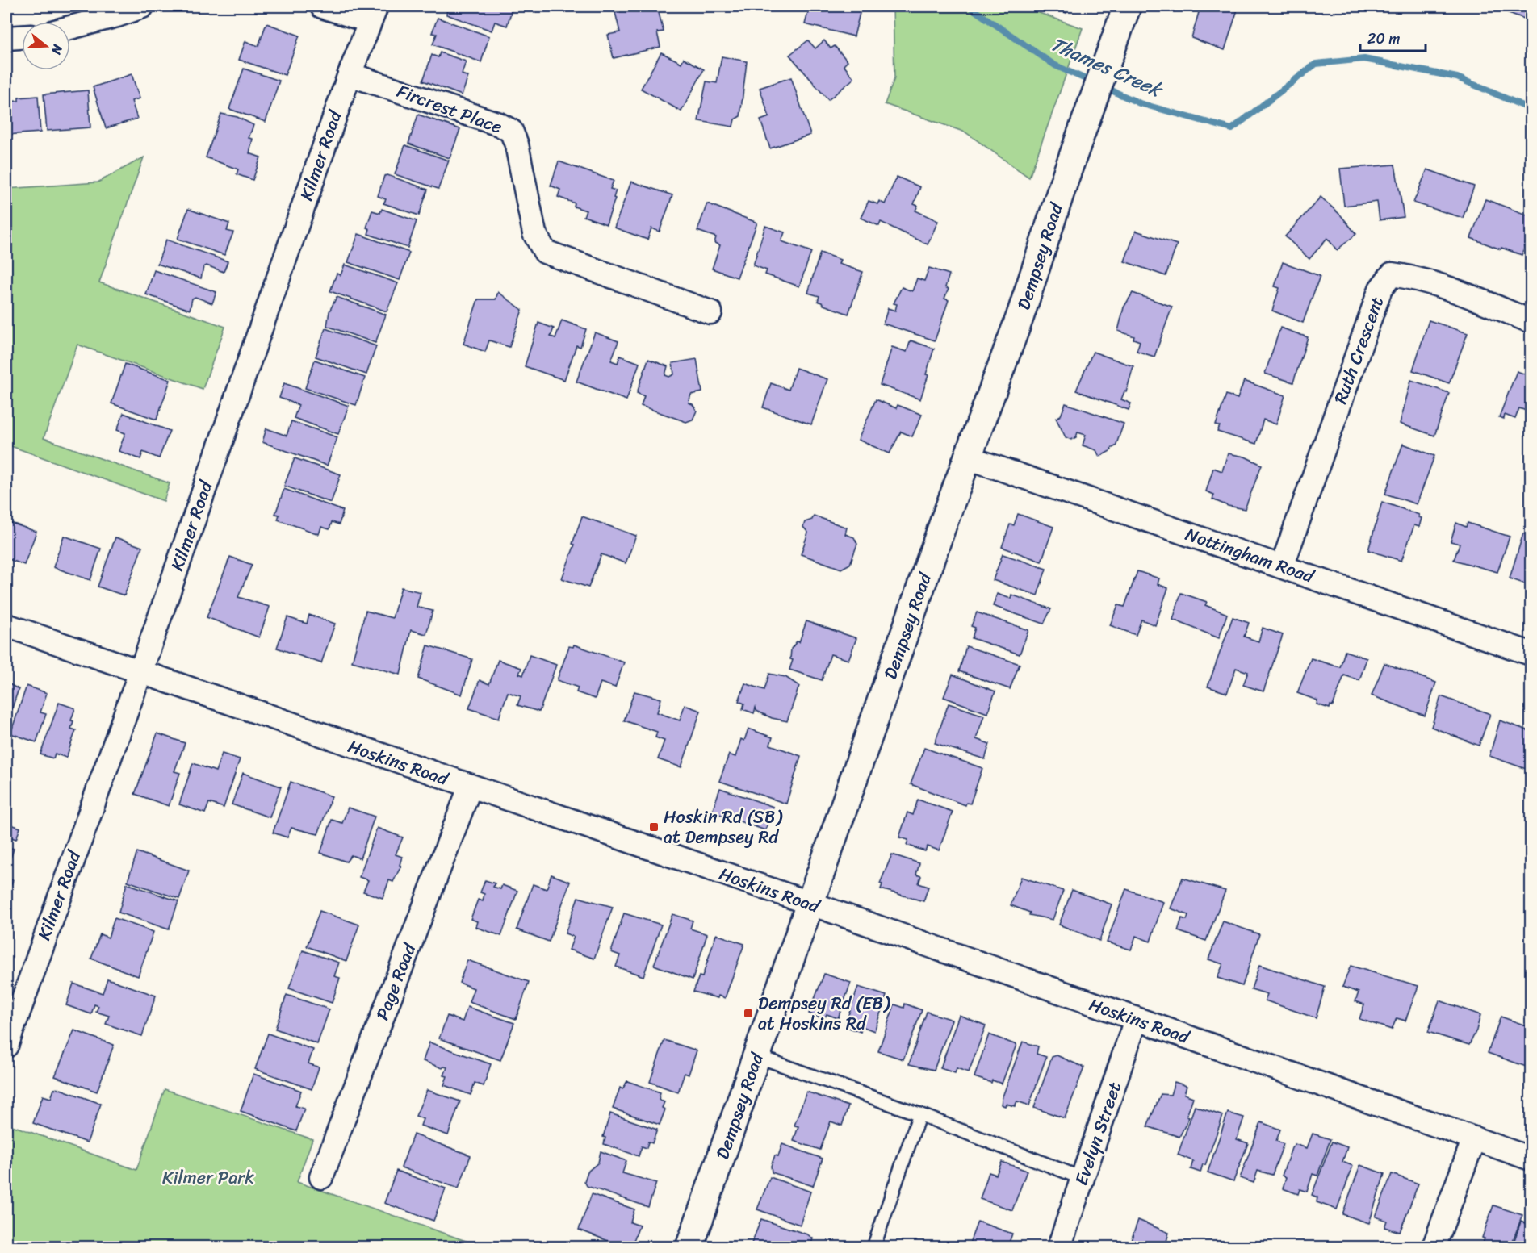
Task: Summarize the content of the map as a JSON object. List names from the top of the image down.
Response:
{
  "streets": {
    "street": [
      "Fircrest Place",
      "Kilmer Road",
      "Dempsey Road",
      "Ruth Crescent",
      "Nottingham Road",
      "Hoskins Road",
      "Page Road",
      "Evelyn Street"
    ]
  },
  "crossings": [
    ["Fircrest Place", "Kilmer Road"],
    ["Kilmer Road", "Hoskins Road"],
    ["Dempsey Road", "Nottingham Road"],
    ["Dempsey Road", "Hoskins Road"],
    ["Ruth Crescent", "Nottingham Road"],
    ["Hoskins Road", "Page Road"],
    ["Hoskins Road", "Evelyn Street"]
  ],
  "water": ["Thames Creek"],
  "parks": ["Kilmer Park"],
  "places": {
    "transit": ["Hoskin Rd (SB) at Dempsey Rd", "Dempsey Rd (EB) at Hoskins Rd"]
  },
  "scale_bar": "20 m",
  "north": "right"
}
